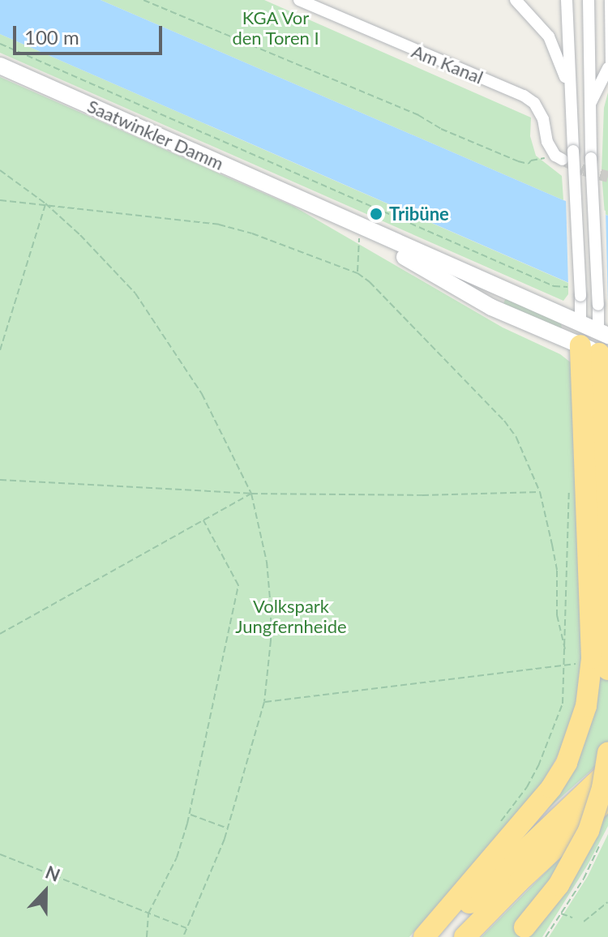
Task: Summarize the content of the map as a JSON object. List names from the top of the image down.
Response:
{
  "streets": {
    "main road": ["Saatwinkler Damm"],
    "street": ["Am Kanal"]
  },
  "parks": ["KGA Vor den Toren I", "Volkspark Jungfernheide"],
  "places": ["Tribüne"],
  "scale_bar": "100 m",
  "north": "top"
}
